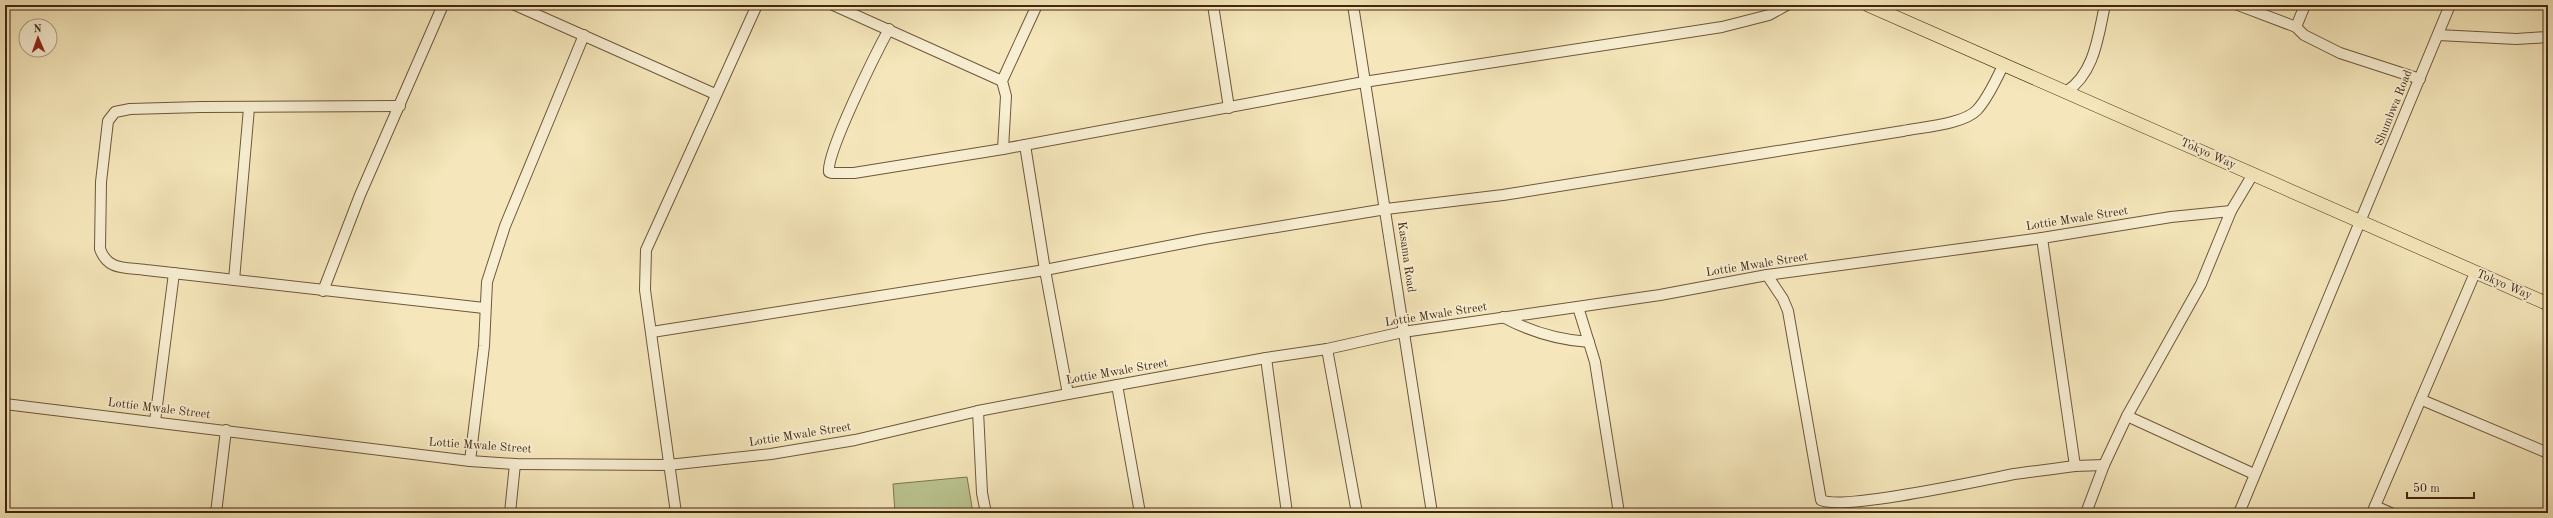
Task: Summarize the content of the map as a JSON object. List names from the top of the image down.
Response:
{
  "streets": {
    "main road": ["Tokyo Way"],
    "street": ["Shumbwa Road", "Lottie Mwale Street", "Kasama Road"]
  },
  "crossings": [
    ["Shumbwa Road", "Tokyo Way"],
    ["Lottie Mwale Street", "Kasama Road"]
  ],
  "scale_bar": "50 m",
  "north": "top"
}
